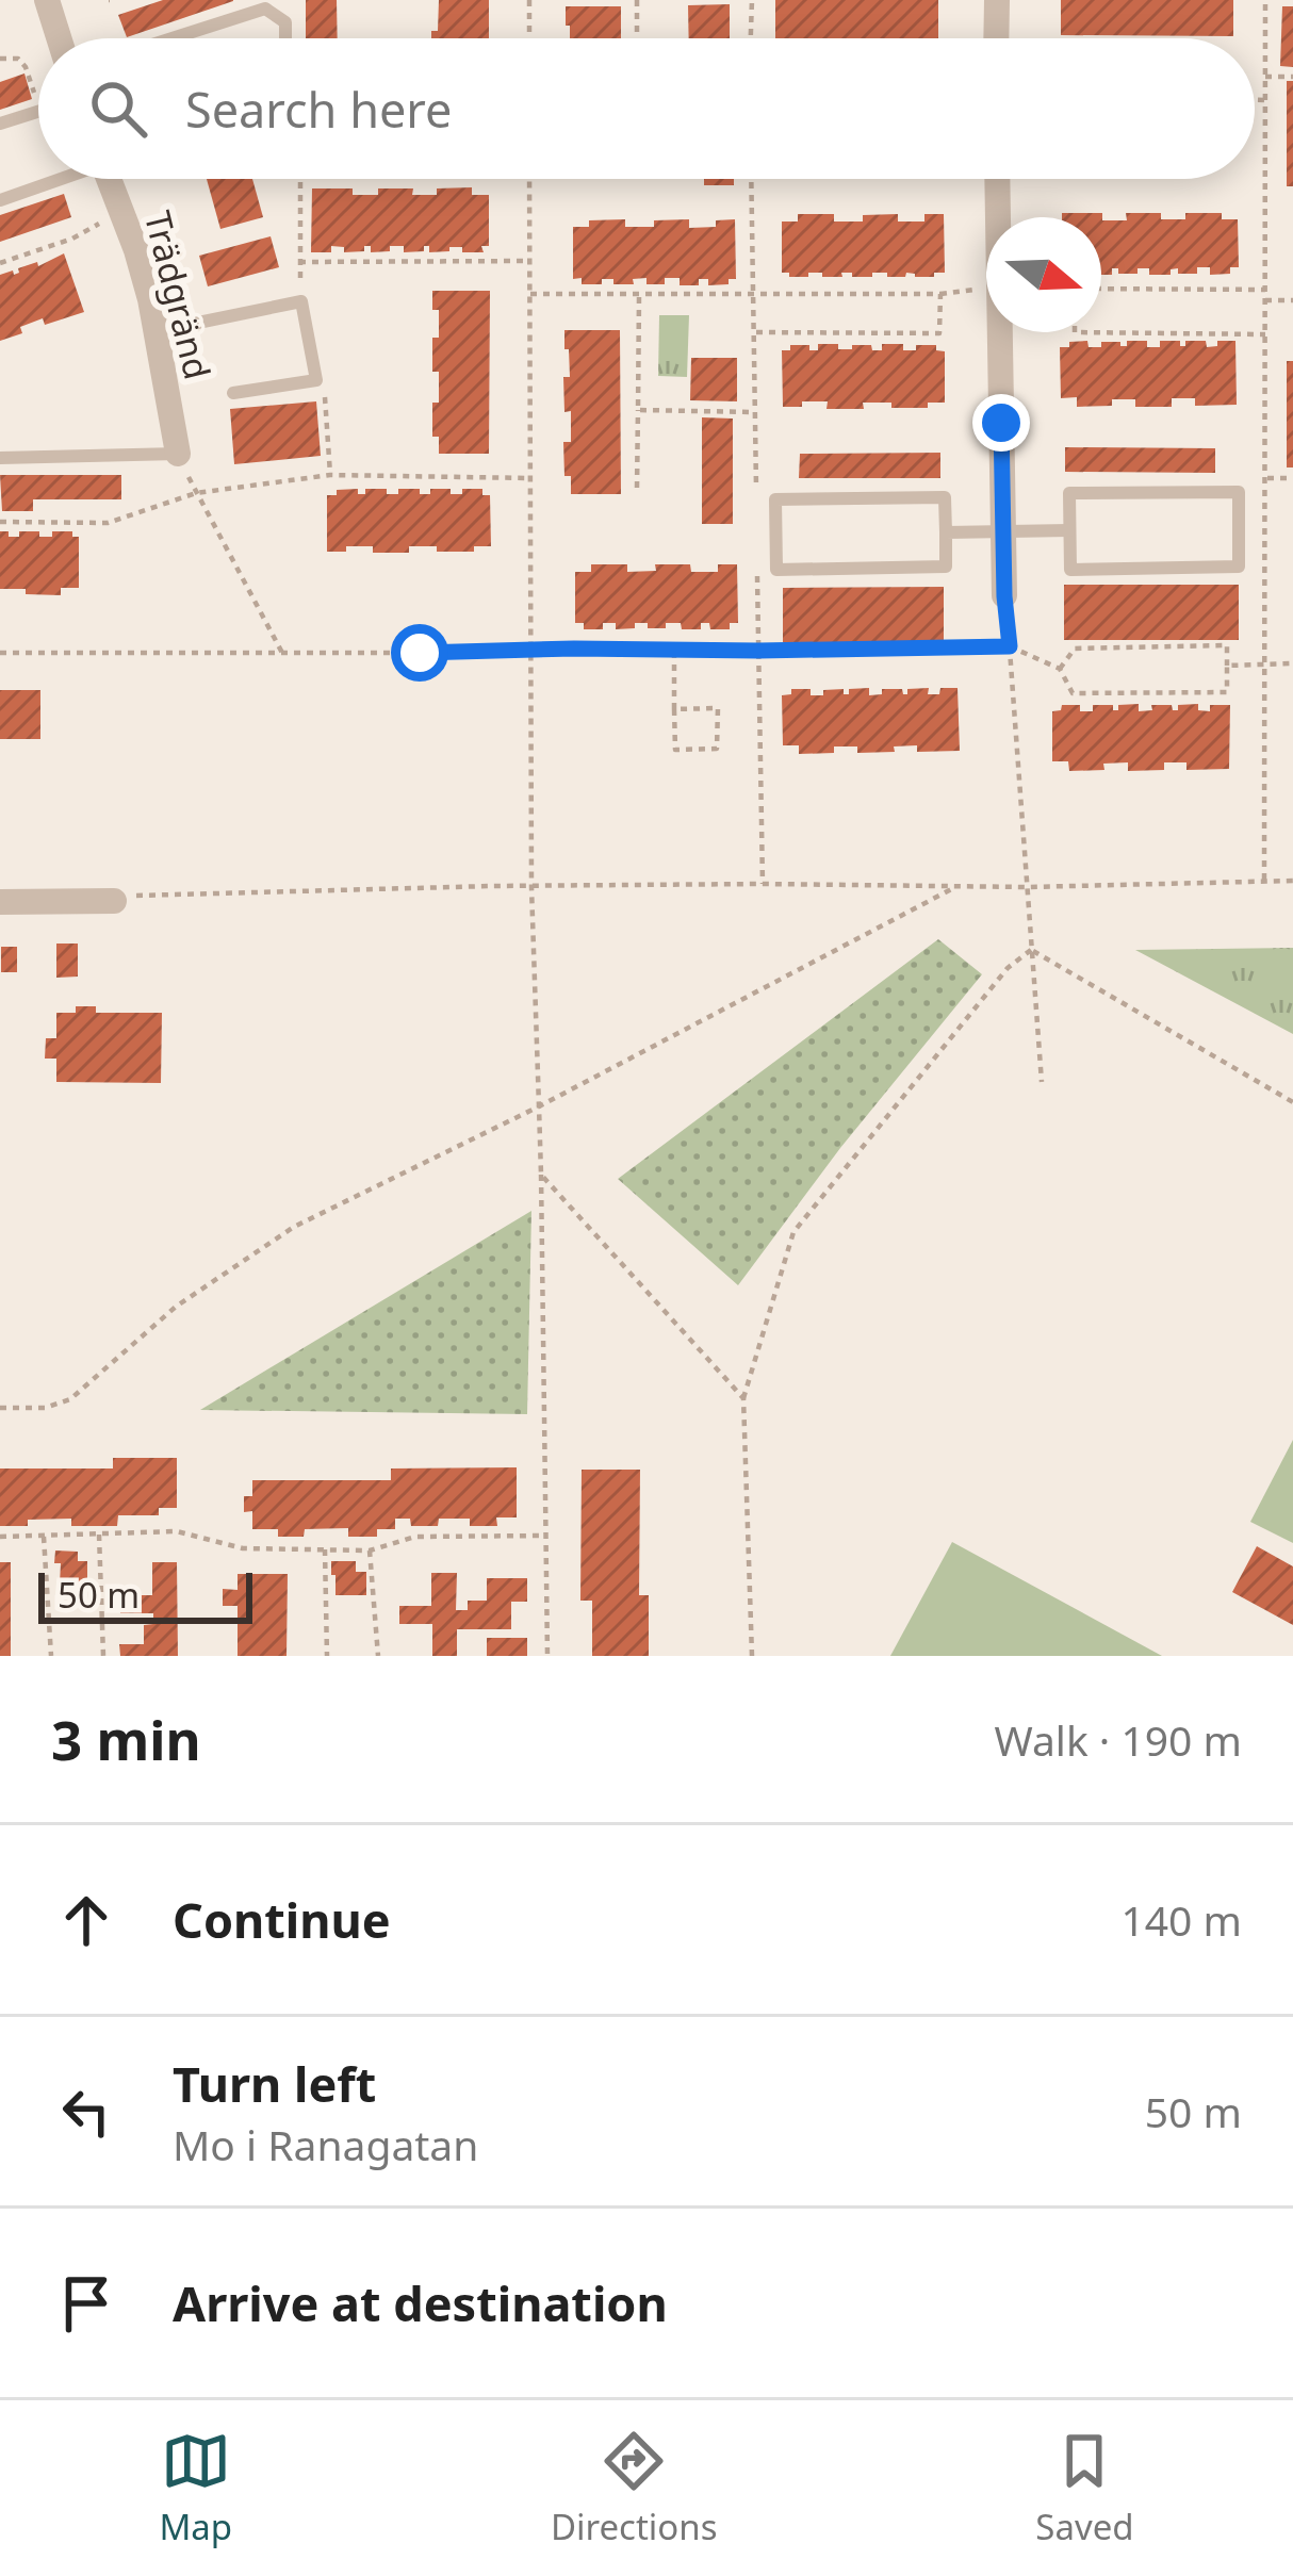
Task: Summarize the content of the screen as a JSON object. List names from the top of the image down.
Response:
{
  "streets": {
    "street": ["Trädgränd"]
  },
  "scale_bar": "50 m",
  "north": "right",
  "page": {
    "search": "Search here",
    "scale": "50 m",
    "heading": ["3 min", "Walk · 190 m"],
    "list": [
      ["Continue", "140 m"],
      ["Turn left", "Mo i Ranagatan", "50 m"],
      "Arrive at destination"
    ],
    "nav": ["Map", "Directions", "Saved"]
  }
}
